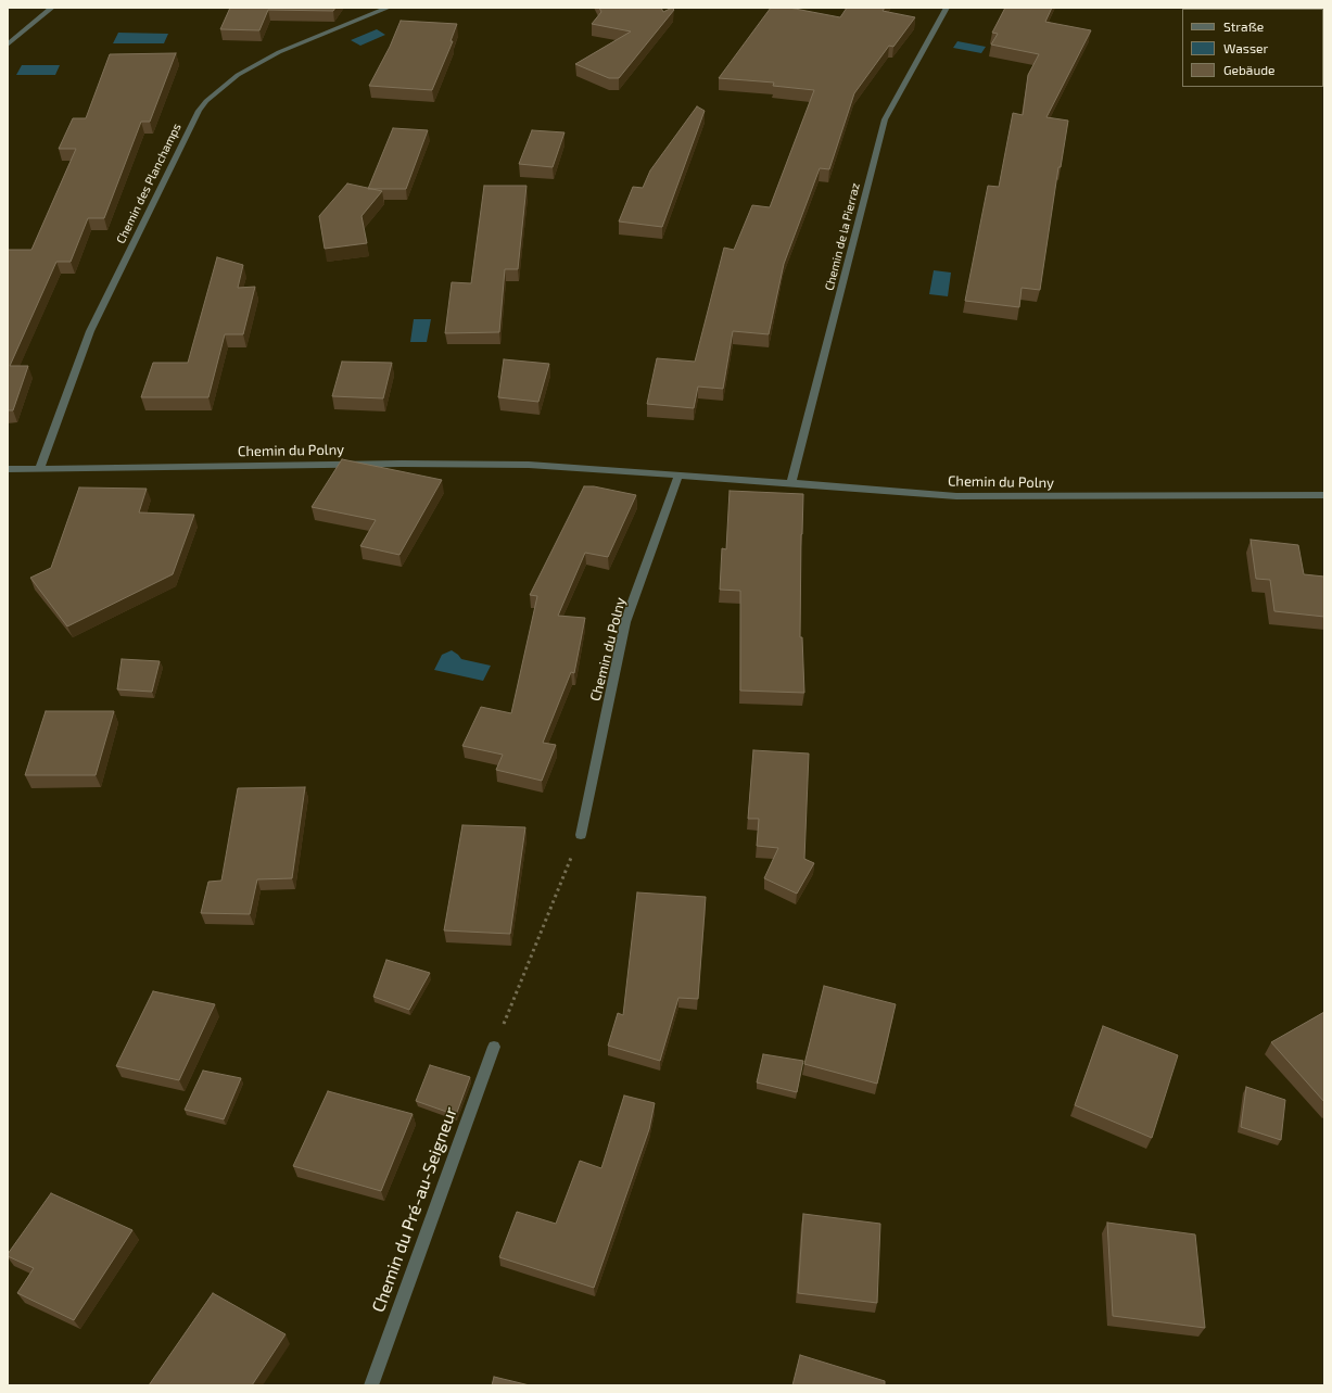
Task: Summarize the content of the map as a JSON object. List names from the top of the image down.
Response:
{
  "streets": {
    "street": [
      "Chemin des Planchamps",
      "Chemin de la Pierraz",
      "Chemin du Polny",
      "Chemin du Pré-au-Seigneur"
    ]
  },
  "crossings": [
    ["Chemin des Planchamps", "Chemin du Polny"],
    ["Chemin de la Pierraz", "Chemin du Polny"]
  ],
  "legend": ["Straße", "Wasser", "Gebäude"]
}
